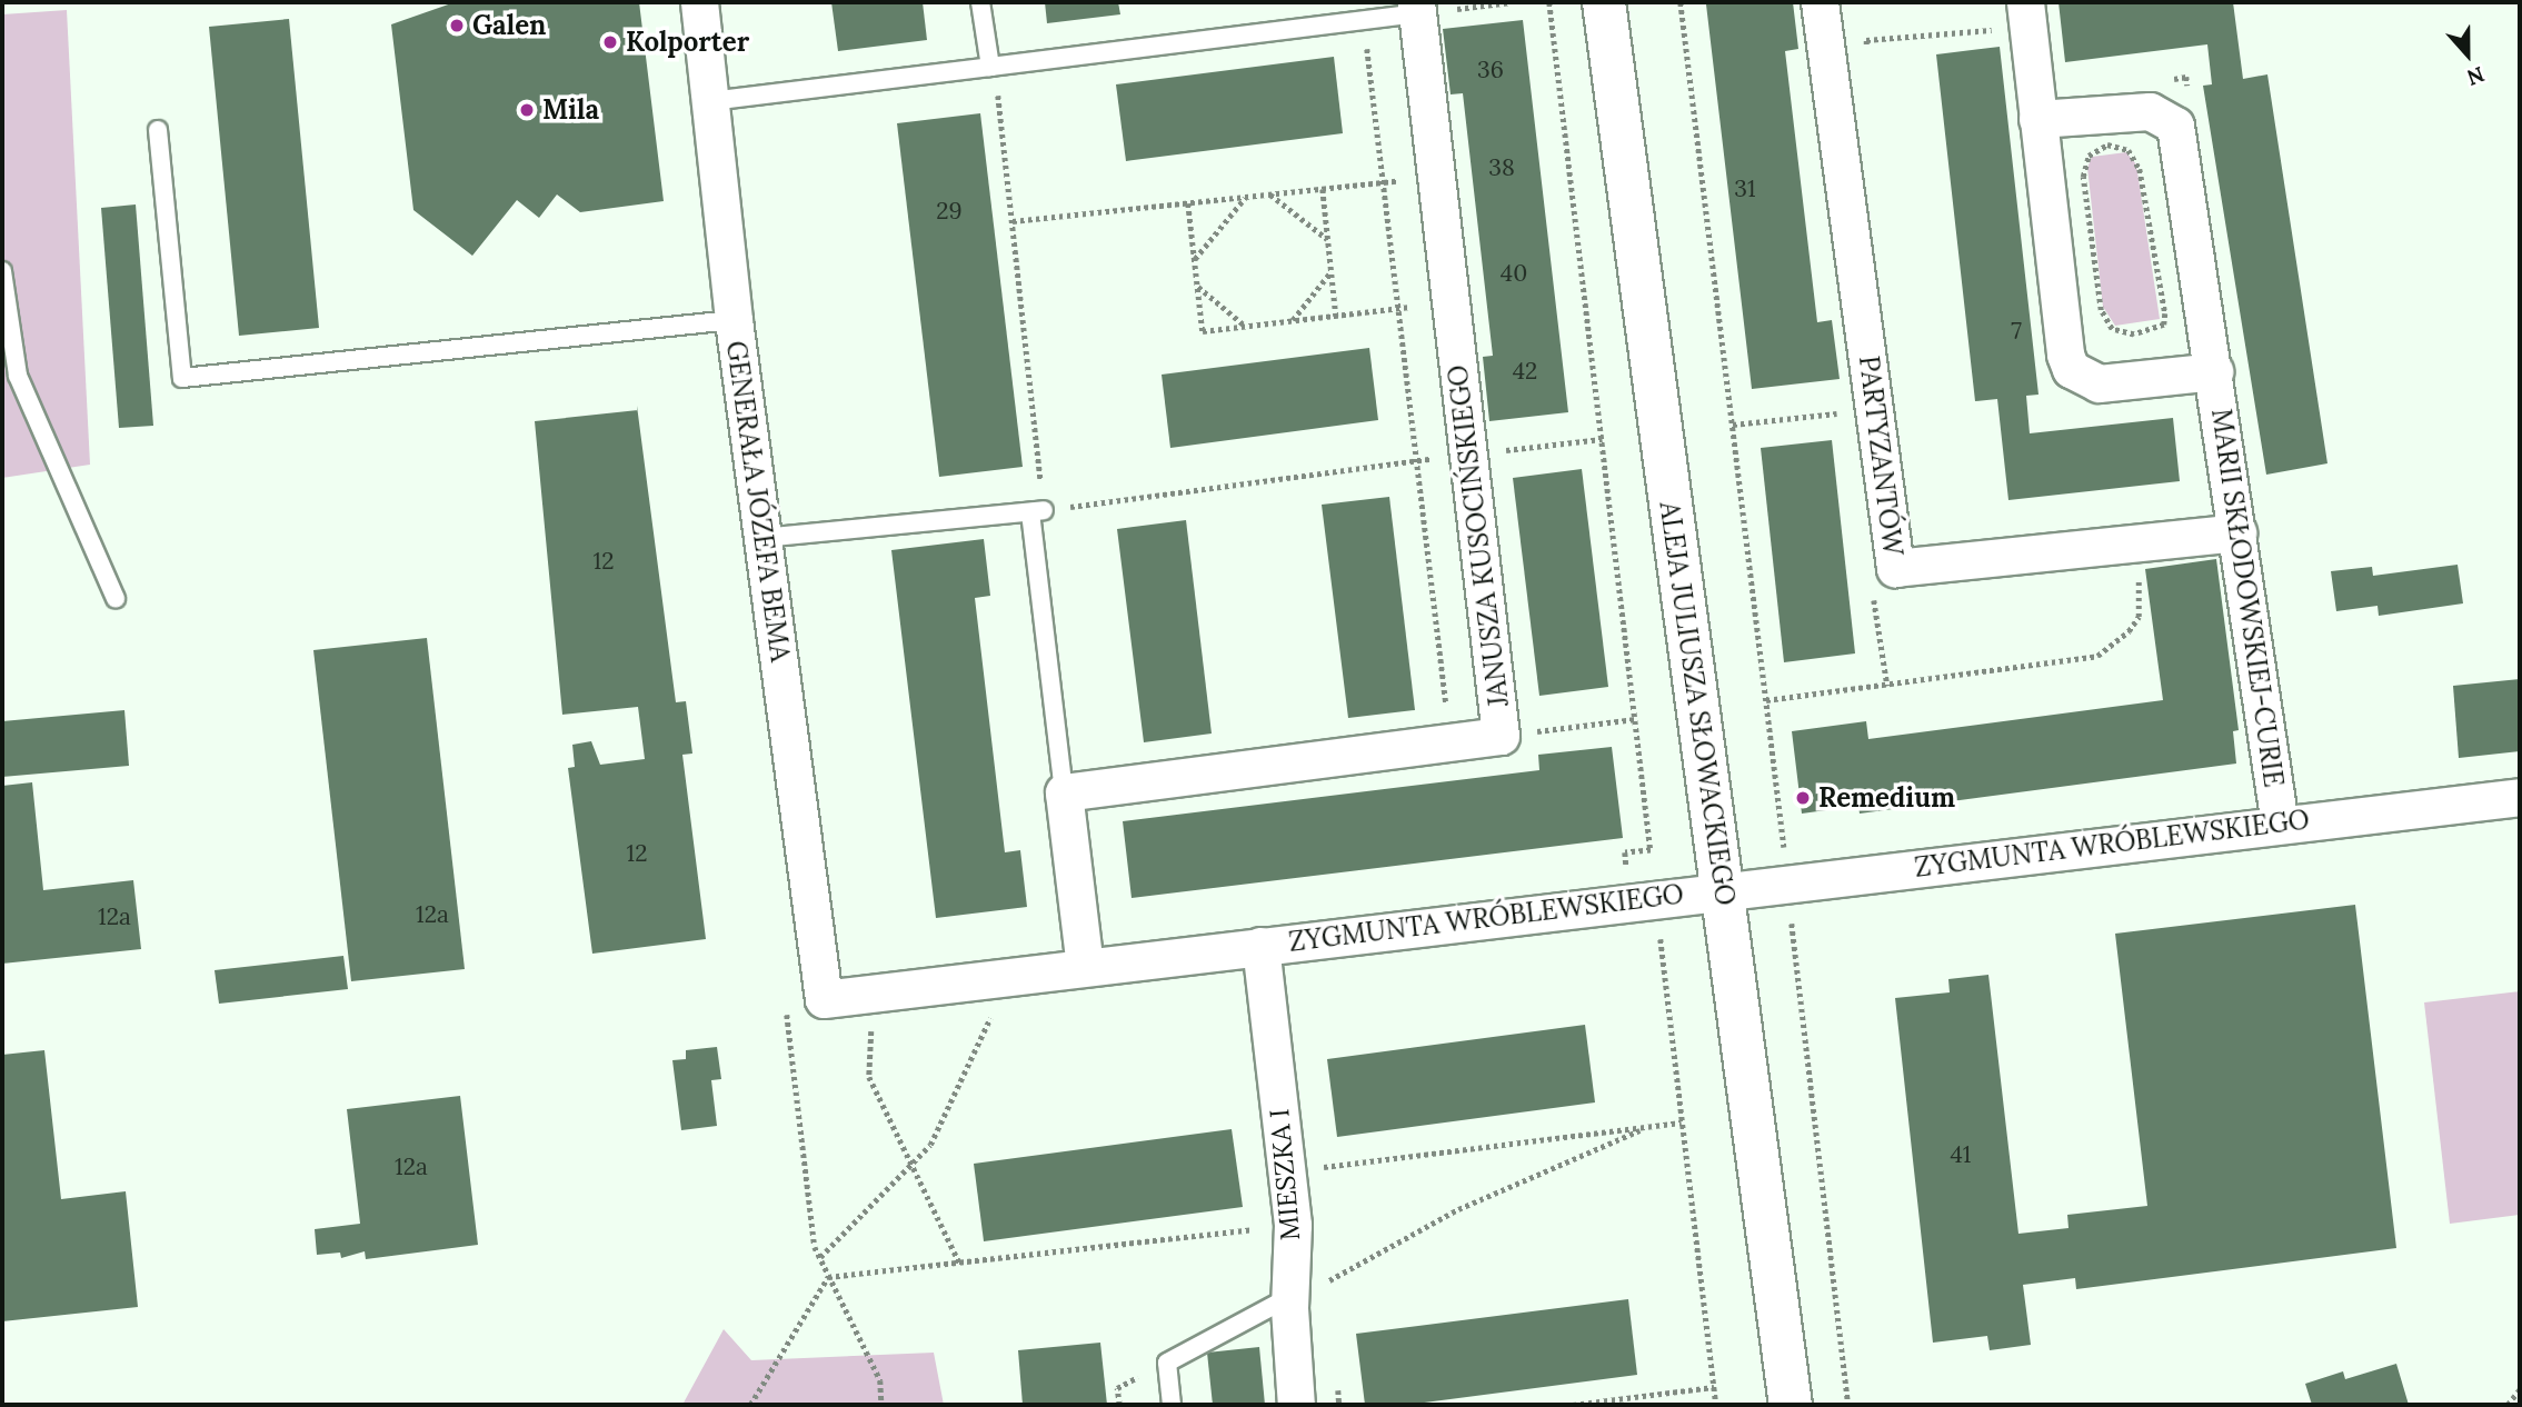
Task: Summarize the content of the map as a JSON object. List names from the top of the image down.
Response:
{
  "streets": {
    "street": [
      "PARTYZANTÓW",
      "GENERAŁA JÓZEFA BEMA",
      "JANUSZA KUSOCIŃSKIEGO",
      "MARII SKŁODOWSKIEJ-CURIE",
      "ALEJA JULIUSZA SŁOWACKIEGO",
      "ZYGMUNTA WRÓBLEWSKIEGO",
      "MIESZKA I"
    ]
  },
  "crossings": [
    ["PARTYZANTÓW", "MARII SKŁODOWSKIEJ-CURIE"],
    ["GENERAŁA JÓZEFA BEMA", "ZYGMUNTA WRÓBLEWSKIEGO"],
    ["MARII SKŁODOWSKIEJ-CURIE", "ZYGMUNTA WRÓBLEWSKIEGO"],
    ["ALEJA JULIUSZA SŁOWACKIEGO", "ZYGMUNTA WRÓBLEWSKIEGO"],
    ["ZYGMUNTA WRÓBLEWSKIEGO", "MIESZKA I"]
  ],
  "places": [
    "Galen",
    "Kolporter",
    "Mila",
    "Remedium"
  ],
  "house_numbers": [
    "36",
    "38",
    "31",
    "29",
    "40",
    "7",
    "42",
    "12",
    "12",
    "12a",
    "12a",
    "41",
    "12a"
  ],
  "north": "bottom"
}
